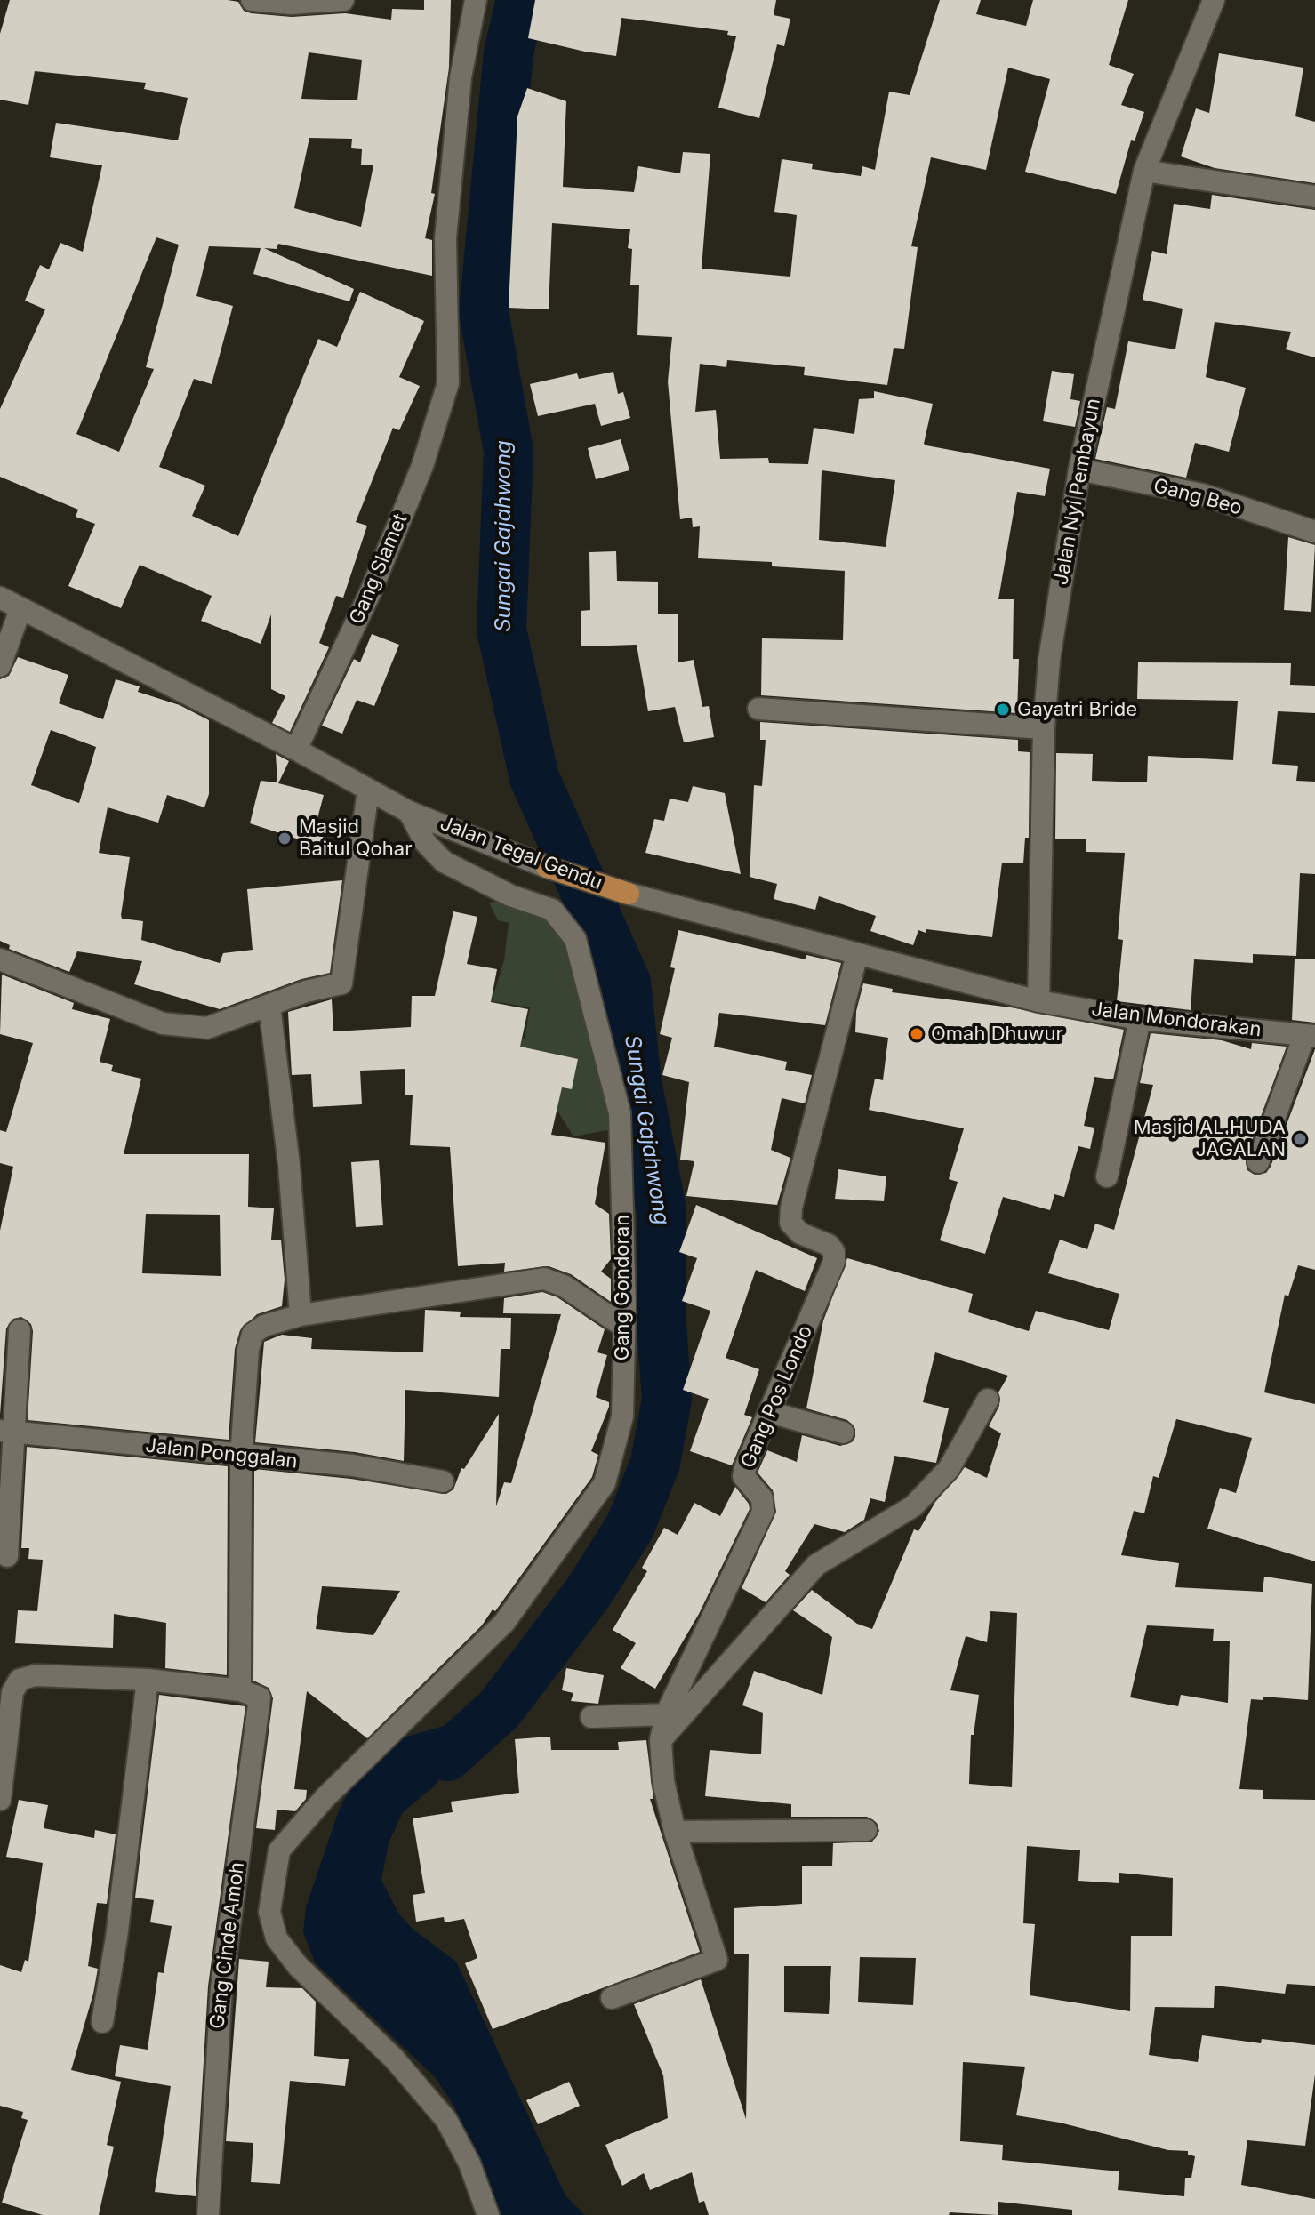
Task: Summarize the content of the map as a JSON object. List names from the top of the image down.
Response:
{
  "streets": {
    "main road": ["Jalan Tegal Gendu"],
    "street": [
      "Jalan Nyi Pembayun",
      "Gang Beo",
      "Gang Slamet",
      "Jalan Mondorakan",
      "Gang Gondoran",
      "Gang Pos Londo",
      "Jalan Ponggalan",
      "Gang Cinde Amoh"
    ]
  },
  "crossings": [
    ["Jalan Nyi Pembayun", "Gang Beo"],
    ["Jalan Nyi Pembayun", "Jalan Tegal Gendu"],
    ["Jalan Nyi Pembayun", "Jalan Mondorakan"],
    ["Gang Slamet", "Jalan Tegal Gendu"],
    ["Jalan Tegal Gendu", "Jalan Mondorakan"],
    ["Jalan Tegal Gendu", "Gang Gondoran"],
    ["Jalan Tegal Gendu", "Gang Pos Londo"]
  ],
  "water": ["Sungai Gajahwong"],
  "places": [
    "Gayatri Bride",
    "Masjid Baitul Qohar",
    "Omah Dhuwur",
    "Masjid AL.HUDA JAGALAN"
  ]
}
